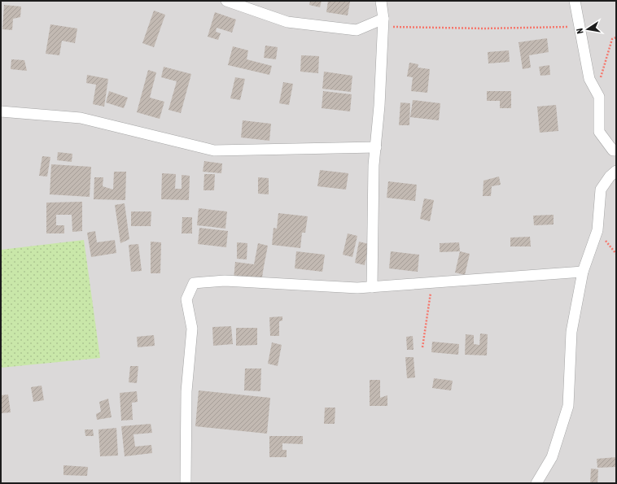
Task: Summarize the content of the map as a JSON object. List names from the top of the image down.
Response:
{
  "north": "left"
}
